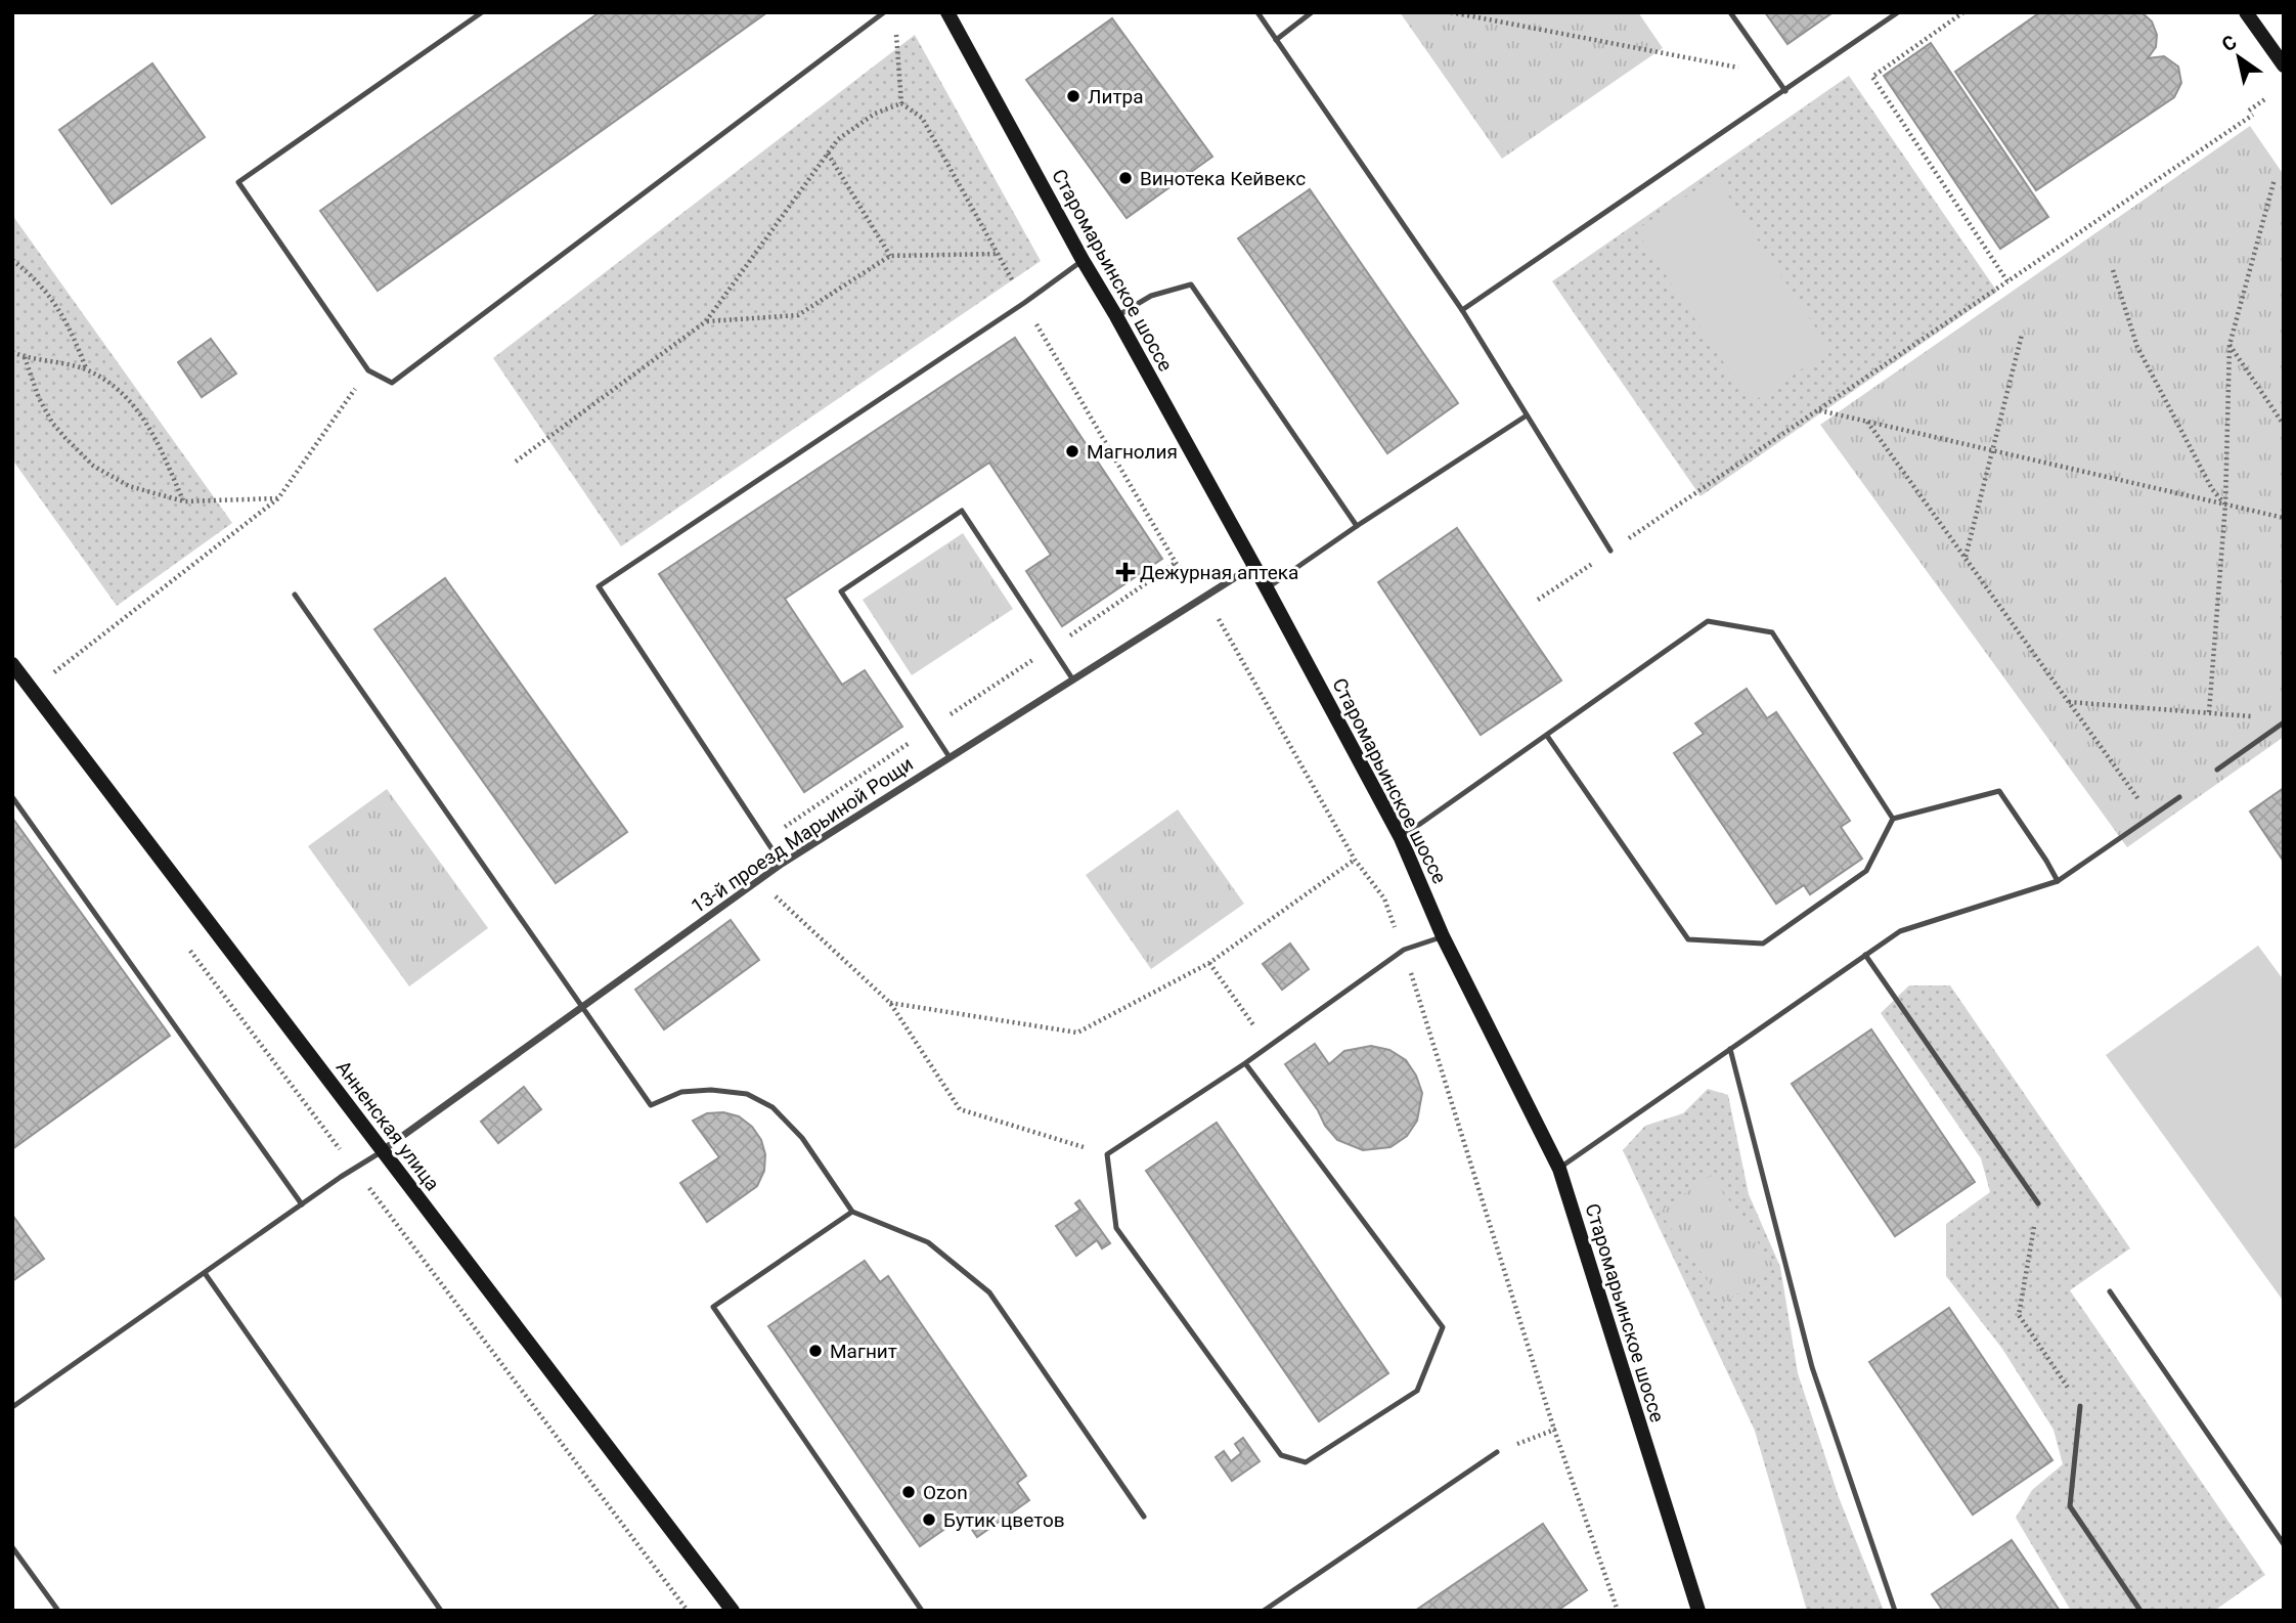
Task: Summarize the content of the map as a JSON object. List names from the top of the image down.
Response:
{
  "streets": {
    "street": ["Старомарьинское шоссе", "13-й проезд Марьиной Рощи", "Анненская улица"]
  },
  "crossings": [
    ["Старомарьинское шоссе", "13-й проезд Марьиной Рощи"],
    ["13-й проезд Марьиной Рощи", "Анненская улица"]
  ],
  "places": {
    "other": [
      "Литра",
      "Винотека Кейвекс",
      "Магнолия",
      "Магнит",
      "Ozon",
      "Бутик цветов"
    ],
    "health": ["Дежурная аптека"]
  },
  "north": "top left"
}
